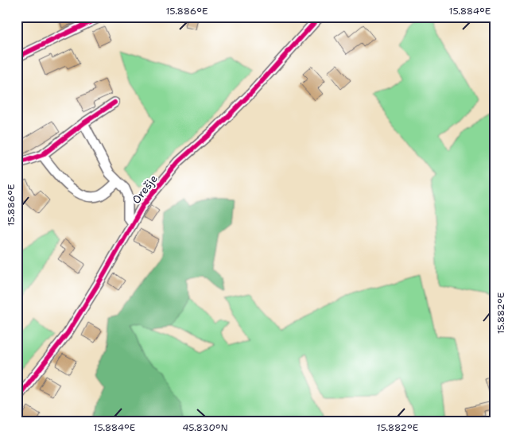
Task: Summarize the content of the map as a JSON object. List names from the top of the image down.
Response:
{
  "streets": {
    "street": ["Orešje"]
  },
  "coordinates": [
    "15.886°E",
    "15.884°E",
    "15.882°E",
    "45.830°N"
  ]
}
